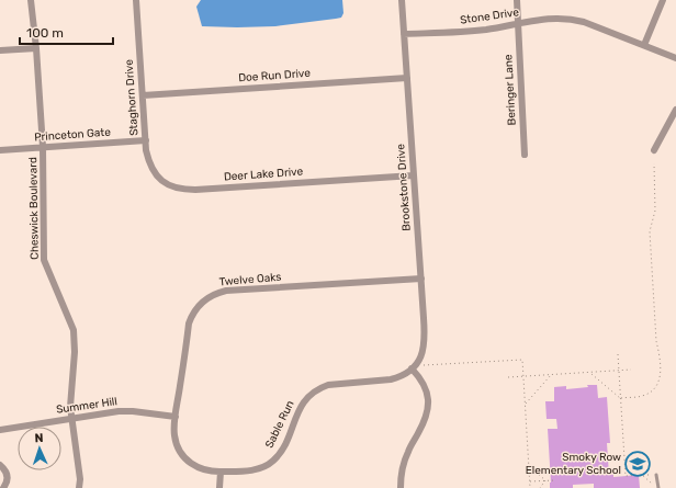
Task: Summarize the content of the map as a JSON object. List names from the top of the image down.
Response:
{
  "streets": {
    "street": [
      "Stone Drive",
      "Doe Run Drive",
      "Beringer Lane",
      "Staghorn Drive",
      "Princeton Gate",
      "Deer Lake Drive",
      "Brookstone Drive",
      "Cheswick Boulevard",
      "Twelve Oaks",
      "Summer Hill",
      "Sable Run"
    ]
  },
  "crossings": [
    ["Stone Drive", "Beringer Lane"],
    ["Stone Drive", "Brookstone Drive"],
    ["Doe Run Drive", "Staghorn Drive"],
    ["Doe Run Drive", "Brookstone Drive"],
    ["Staghorn Drive", "Princeton Gate"],
    ["Staghorn Drive", "Deer Lake Drive"],
    ["Princeton Gate", "Deer Lake Drive"],
    ["Princeton Gate", "Cheswick Boulevard"],
    ["Deer Lake Drive", "Brookstone Drive"],
    ["Brookstone Drive", "Twelve Oaks"],
    ["Brookstone Drive", "Sable Run"],
    ["Cheswick Boulevard", "Summer Hill"],
    ["Twelve Oaks", "Summer Hill"],
    ["Twelve Oaks", "Sable Run"],
    ["Summer Hill", "Sable Run"]
  ],
  "places": {
    "school or university": ["Smoky Row Elementary School"]
  },
  "scale_bar": "100 m",
  "north": "top"
}
